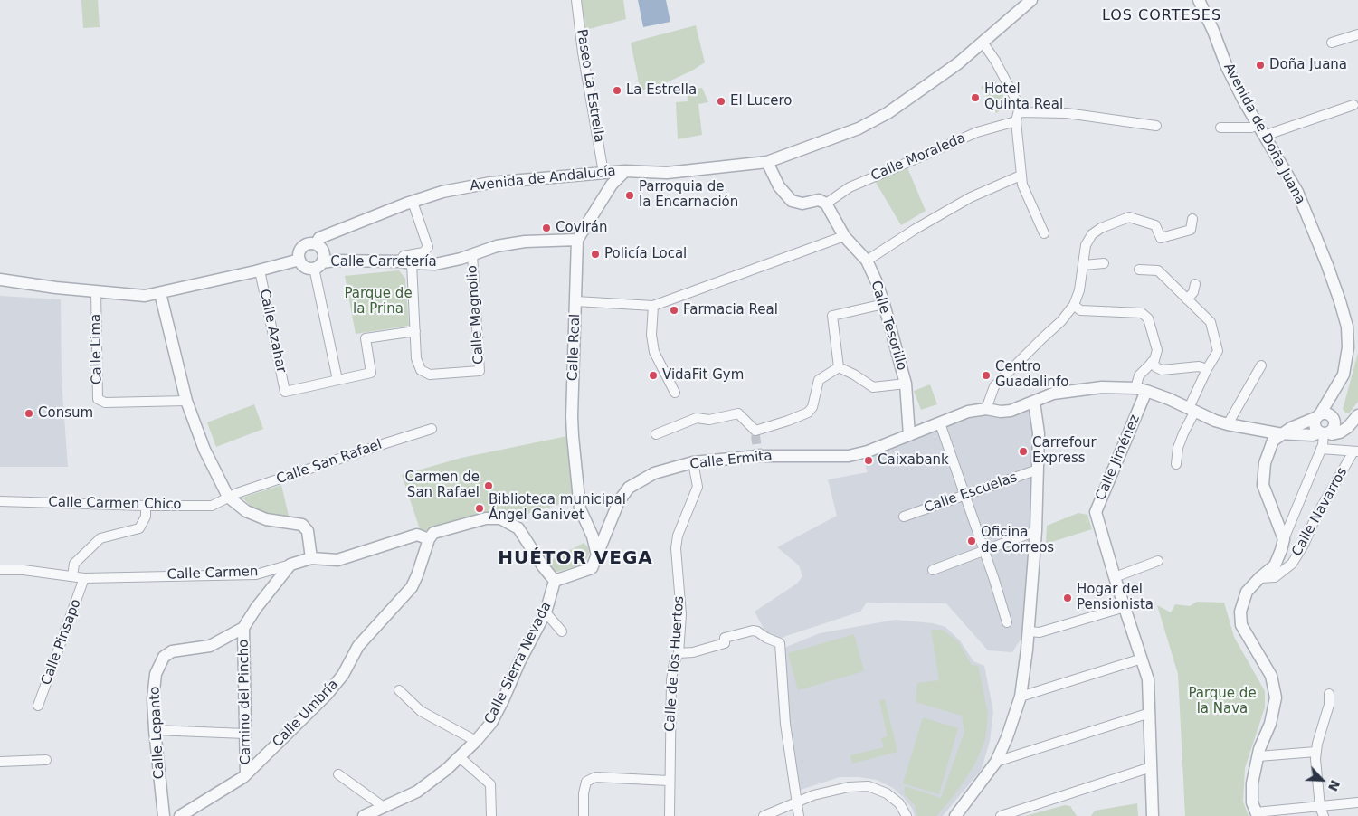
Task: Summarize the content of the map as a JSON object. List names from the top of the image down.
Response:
{
  "streets": {
    "street": [
      "Paseo La Estrella",
      "Avenida de Doña Juana",
      "Calle Moraleda",
      "Avenida de Andalucía",
      "Calle Carretería",
      "Calle Magnolio",
      "Calle Tesorillo",
      "Calle Azahar",
      "Calle Real",
      "Calle Lima",
      "Calle Jiménez",
      "Calle Ermita",
      "Calle San Rafael",
      "Calle Escuelas",
      "Calle Carmen Chico",
      "Calle Navarros",
      "Calle Carmen",
      "Calle Pinsapo",
      "Calle Sierra Nevada",
      "Calle de los Huertos",
      "Camino del Pincho",
      "Calle Umbría",
      "Calle Lepanto"
    ]
  },
  "crossings": [
    ["Paseo La Estrella", "Avenida de Andalucía"],
    ["Calle Moraleda", "Calle Tesorillo"],
    ["Avenida de Andalucía", "Calle Carretería"],
    ["Calle Carretería", "Calle Magnolio"],
    ["Calle Carretería", "Calle Real"],
    ["Calle Tesorillo", "Calle Ermita"],
    ["Calle Real", "Calle Ermita"],
    ["Calle Jiménez", "Calle Ermita"],
    ["Calle Ermita", "Calle Sierra Nevada"],
    ["Calle Ermita", "Calle de los Huertos"],
    ["Calle San Rafael", "Calle Carmen Chico"],
    ["Calle Carmen", "Calle Pinsapo"],
    ["Calle Carmen", "Camino del Pincho"],
    ["Calle Carmen", "Calle Umbría"],
    ["Camino del Pincho", "Calle Umbría"],
    ["Camino del Pincho", "Calle Lepanto"]
  ],
  "districts": ["LOS CORTESES", "HUÉTOR VEGA"],
  "parks": ["Parque de la Prina", "Parque de la Nava"],
  "places": [
    "Doña Juana",
    "La Estrella",
    "Hotel Quinta Real",
    "El Lucero",
    "Parroquia de la Encarnación",
    "Covirán",
    "Policía Local",
    "Farmacia Real",
    "VidaFit Gym",
    "Centro Guadalinfo",
    "Consum",
    "Carrefour Express",
    "Caixabank",
    "Carmen de San Rafael",
    "Biblioteca municipal Ángel Ganivet",
    "Oficina de Correos",
    "Hogar del Pensionista"
  ],
  "north": "bottom right"
}
